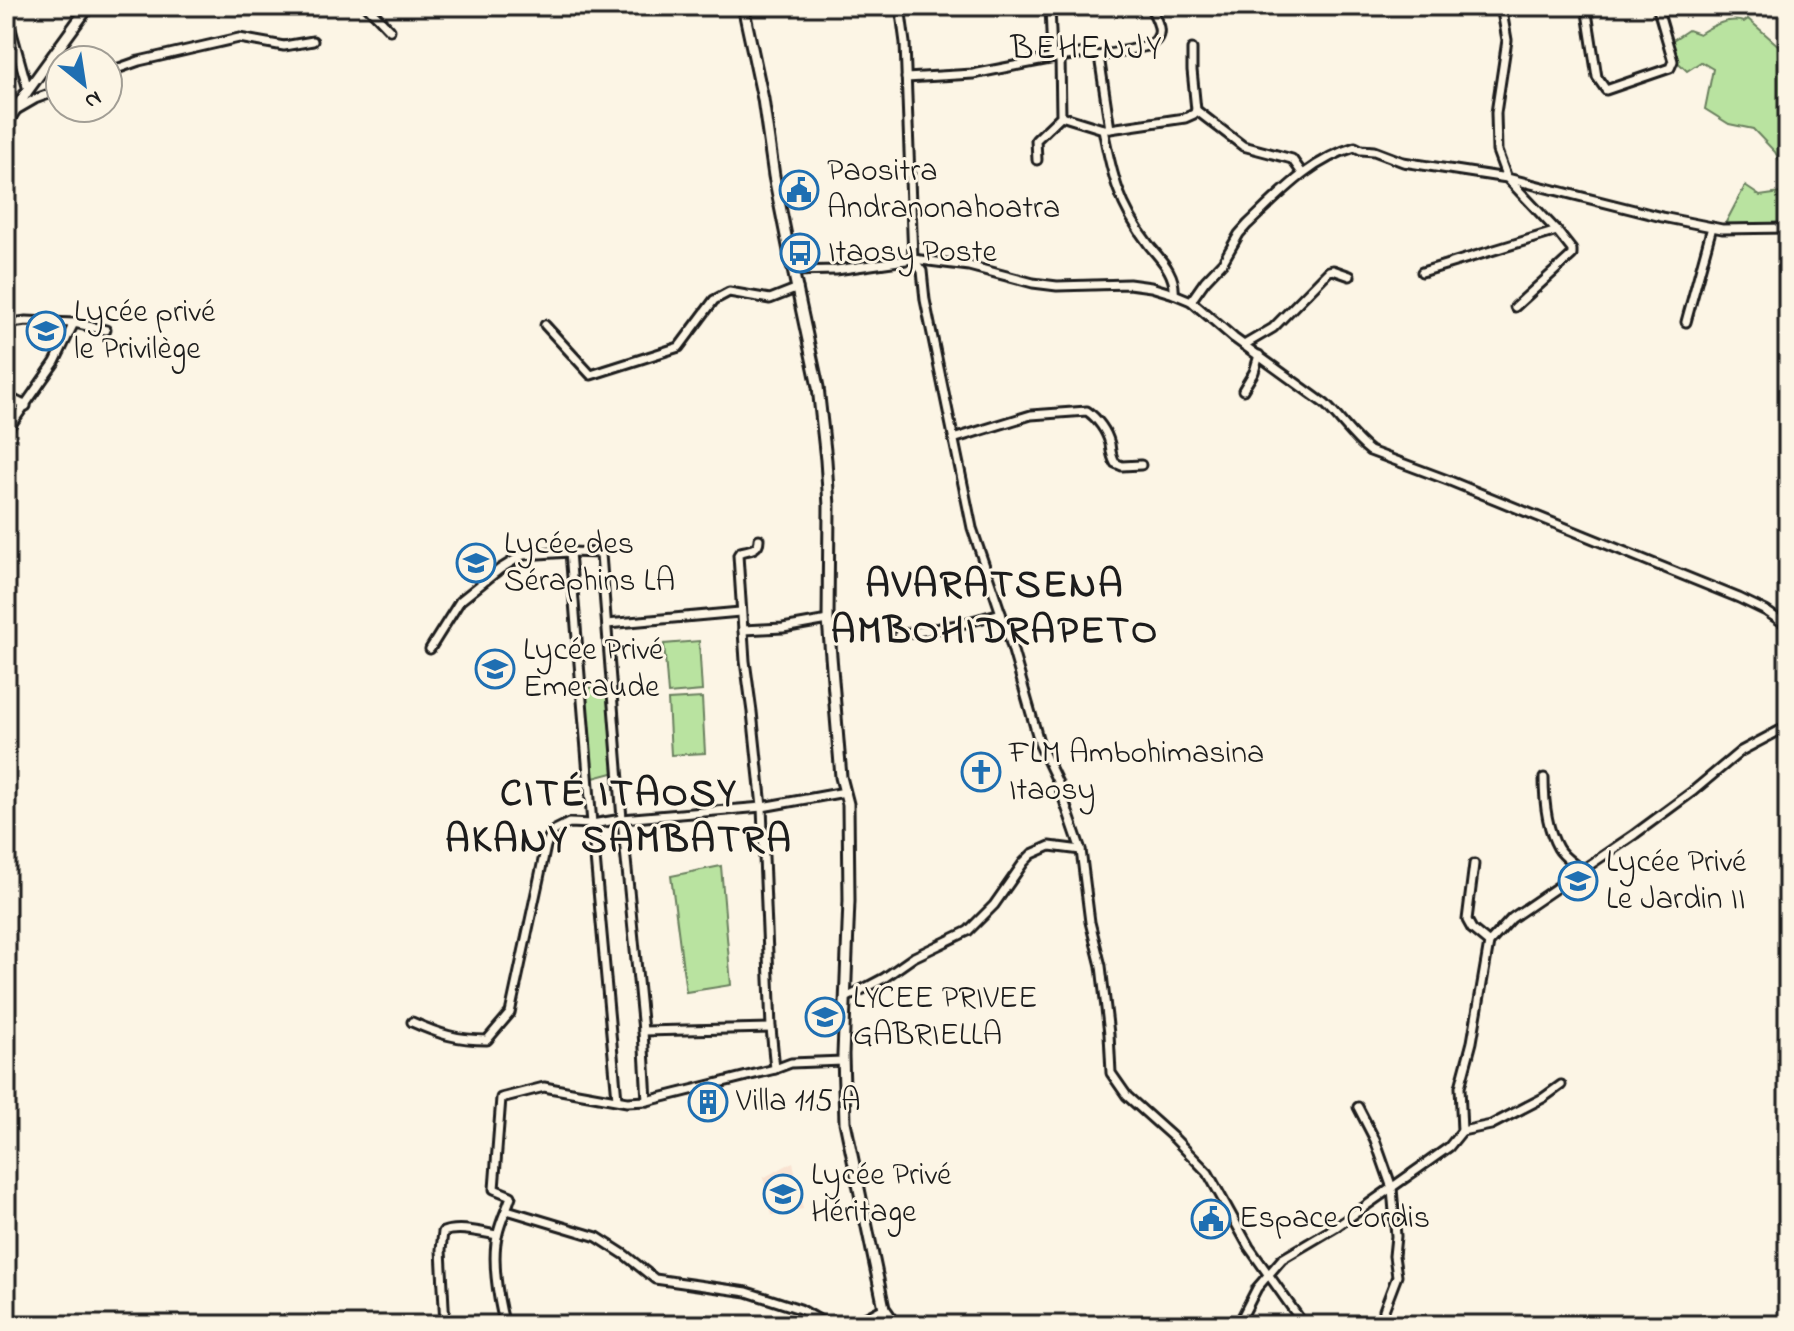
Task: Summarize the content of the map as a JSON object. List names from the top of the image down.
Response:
{
  "districts": ["BEHENJY", "AVARATSENA AMBOHIDRAPETO", "CITÉ ITAOSY AKANY SAMBATRA"],
  "places": {
    "public building": ["Paositra Andranonahoatra", "Espace Cordis"],
    "bus stop": ["Itaosy Poste"],
    "school or university": [
      "Lycée privé le Privilège",
      "Lycée des Séraphins LA",
      "Lycée Privé Emeraude",
      "Lycée Privé Le Jardin II",
      "LYCEE PRIVEE GABRIELLA",
      "Lycée Privé Héritage"
    ],
    "church": ["FLM Ambohimasina Itaosy"],
    "building": ["Villa 115 A"]
  },
  "north": "bottom right"
}
